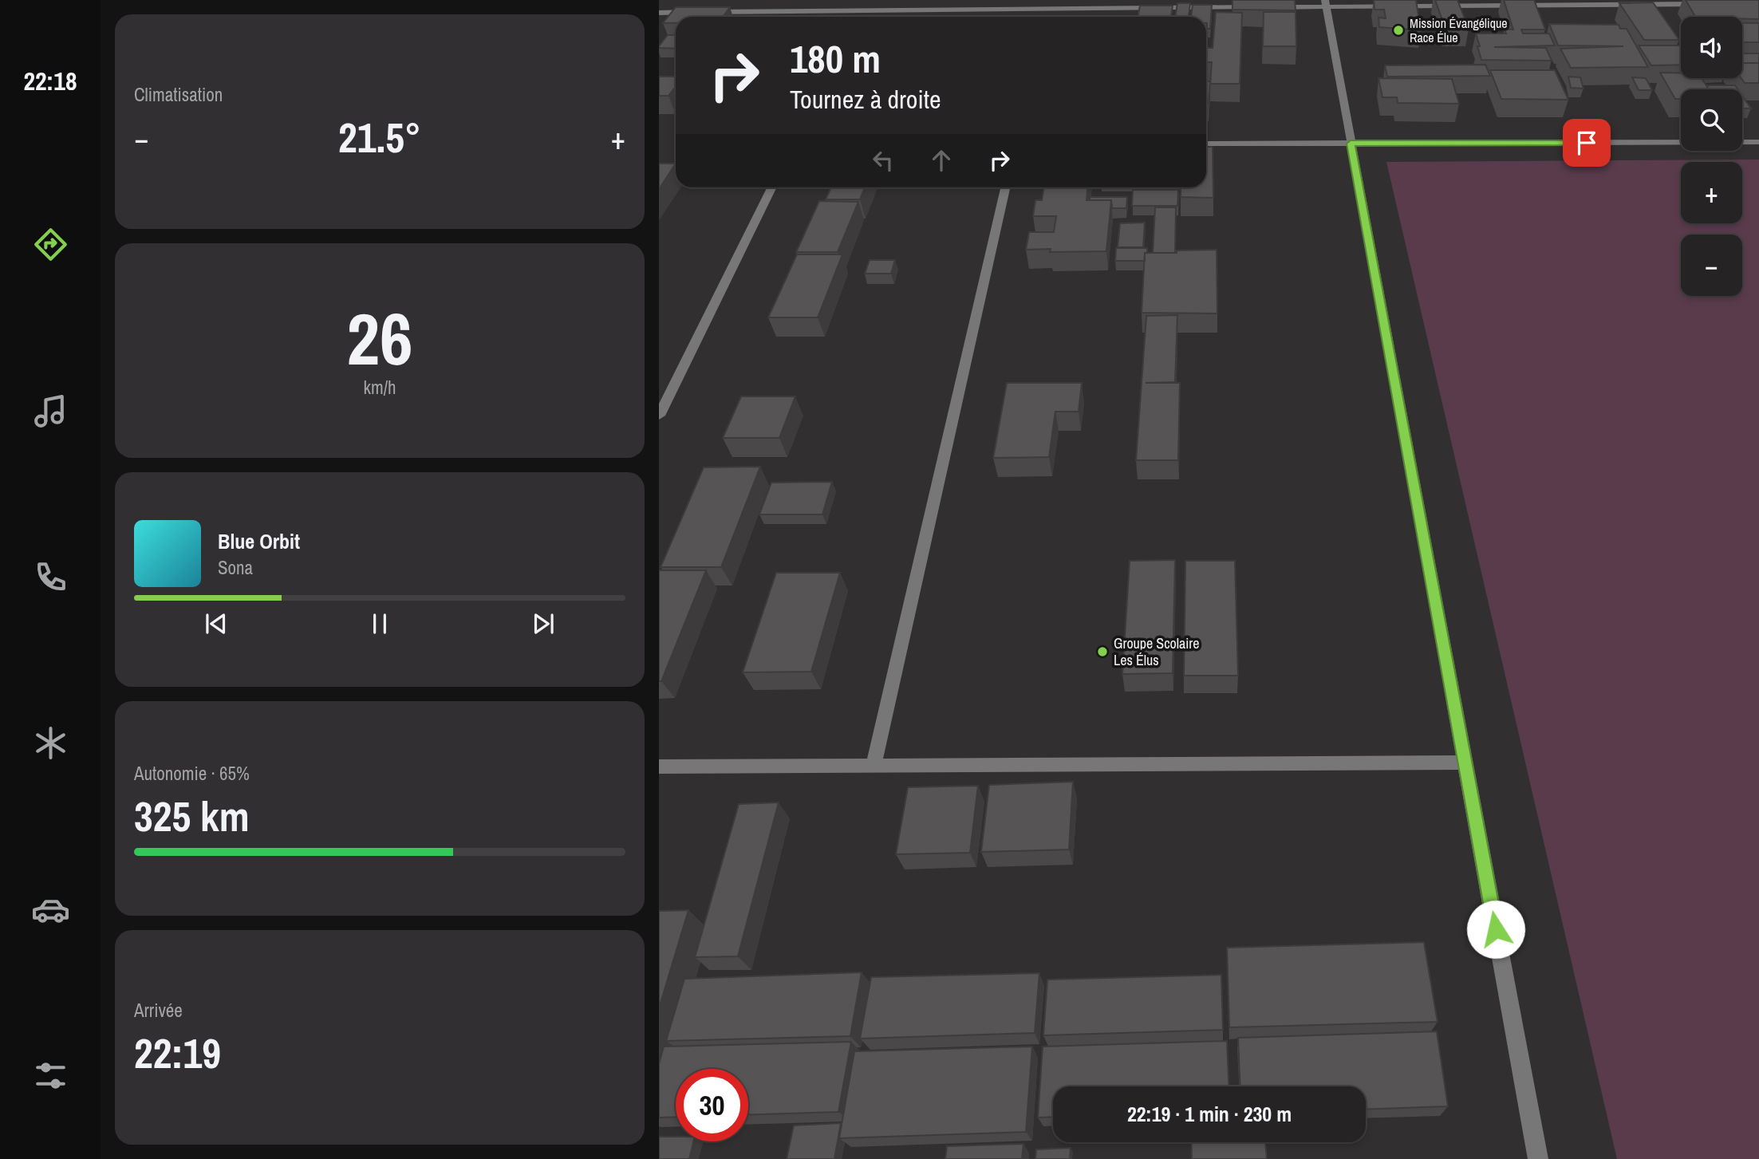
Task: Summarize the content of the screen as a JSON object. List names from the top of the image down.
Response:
{
  "places": ["Mission Évangélique Race Élue", "Groupe Scolaire Les Élus"],
  "page": {
    "tabs": "22:18",
    "tile": [
      "Climatisation",
      ["26", "km/h"],
      ["Autonomie · 65%", "325 km"],
      ["Arrivée", "22:19"]
    ],
    "map_buttons": ["+", "−"],
    "turn": ["180 m", "Tournez à droite"],
    "heat": ["−", "21.5°", "+"],
    "song": ["Blue Orbit", "Sona"],
    "limit": "30",
    "trip": "22:19 · 1 min · 230 m"
  }
}
